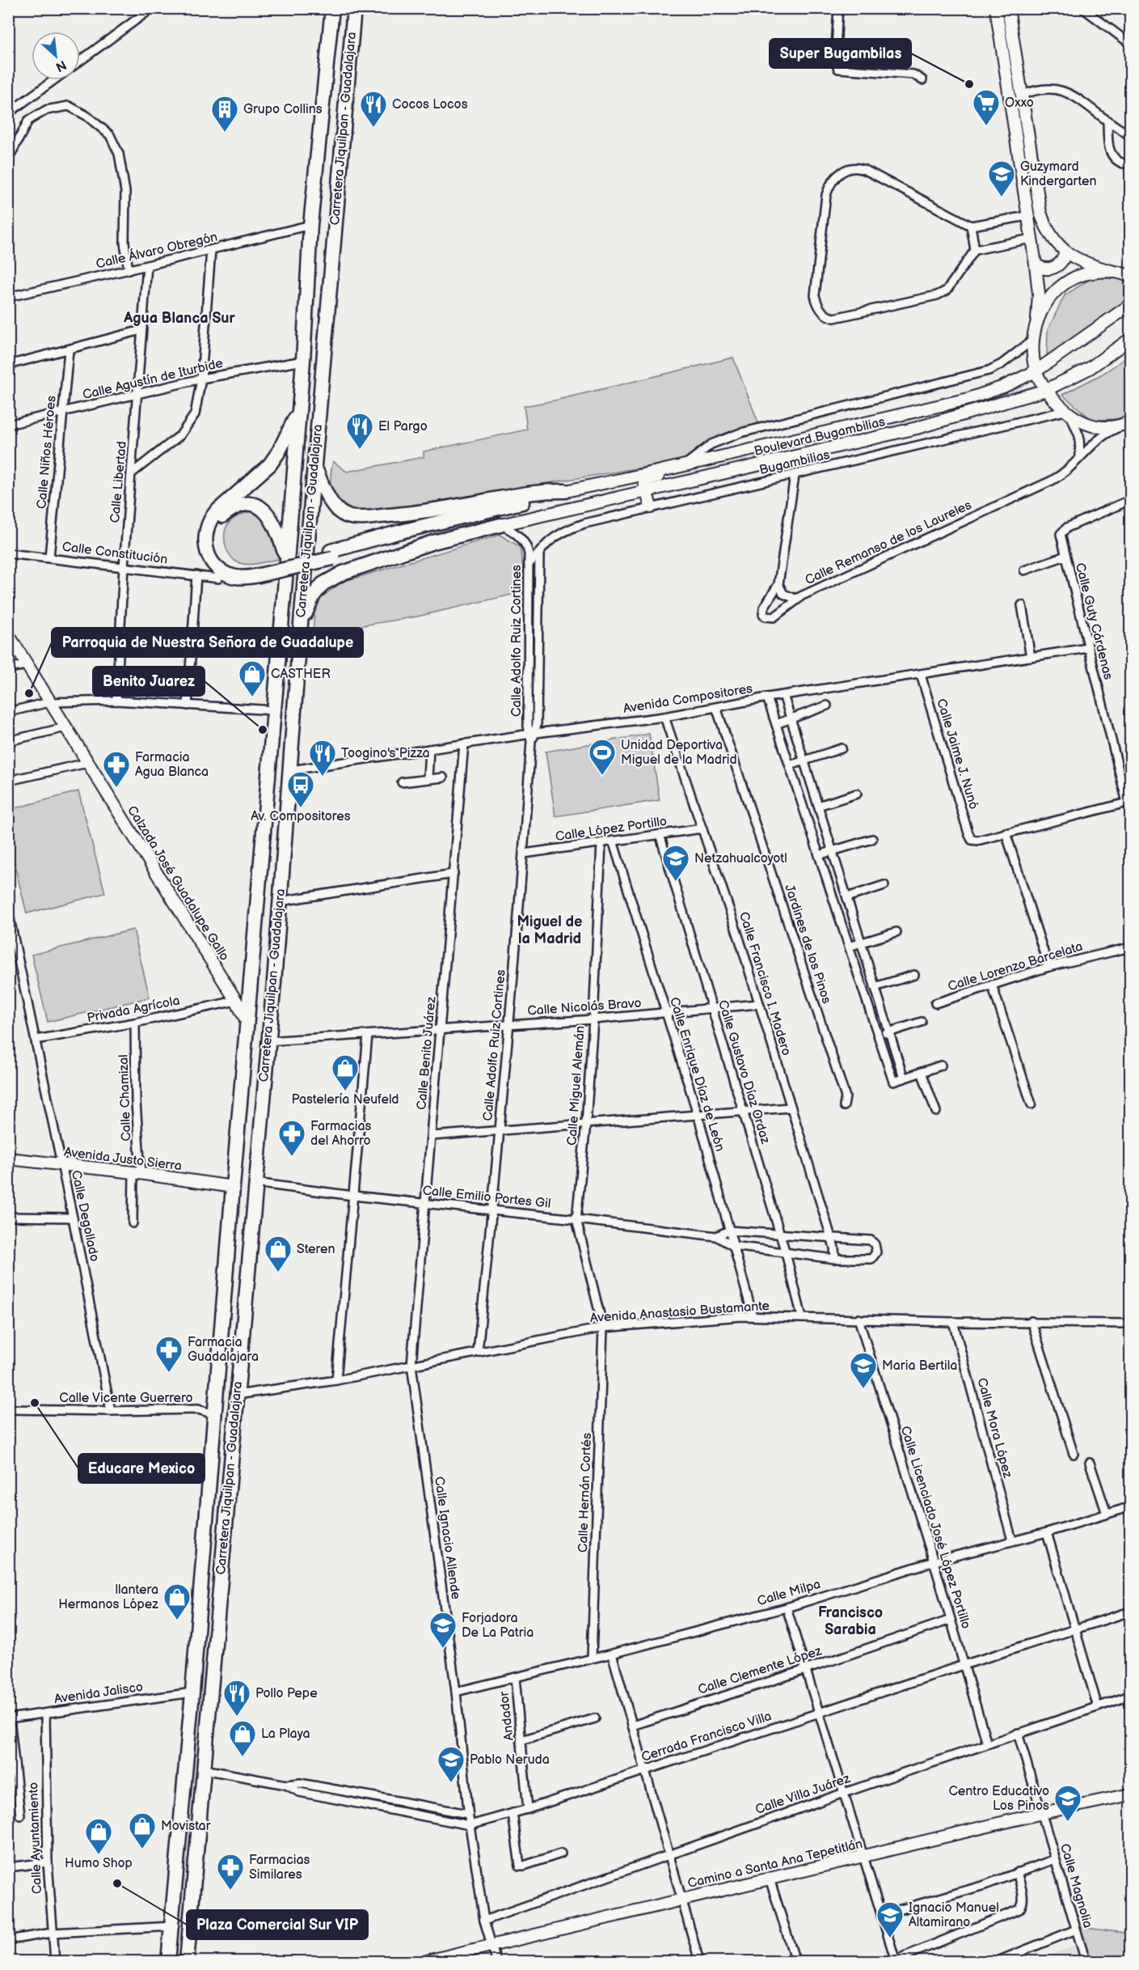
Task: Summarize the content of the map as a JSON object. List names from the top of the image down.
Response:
{
  "streets": {
    "highway": ["Carretera Jiquilpan - Guadalajara"],
    "street": [
      "Calle Álvaro Obregón",
      "Calle Agustín de Iturbide",
      "Boulevard Bugambilias",
      "Calle Niños Héroes",
      "Bugambilias",
      "Calle Libertad",
      "Calle Remanso de los Laureles",
      "Calle Constitución",
      "Calle Guty Cárdenas",
      "Calle Adolfo Ruiz Cortines",
      "Avenida Compositores",
      "Calle Jaime J. Nunó",
      "Calle López Portillo",
      "Calzada José Guadalupe Gallo",
      "Jardines de los Pinos",
      "Calle Lorenzo Barcelata",
      "Calle Francisco I. Madero",
      "Calle Nicolás Bravo",
      "Privada Agrícola",
      "Calle Benito Juárez",
      "Calle Gustavo Díaz Ordaz",
      "Calle Enrique Díaz de León",
      "Calle Miguel Alemán",
      "Calle Chamizal",
      "Avenida Justo Sierra",
      "Calle Emilio Portes Gil",
      "Calle Degollado",
      "Avenida Anastasio Bustamante",
      "Calle Vicente Guerrero",
      "Calle Mora López",
      "Calle Hernán Cortés",
      "Calle Licenciado José López Portillo",
      "Calle Ignacio Allende",
      "Calle Milpa",
      "Calle Clemente López",
      "Avenida Jalisco",
      "Andador",
      "Cerrada Francisco Villa",
      "Calle Villa Juárez",
      "Calle Ayuntamiento",
      "Camino a Santa Ana Tepetitlán",
      "Calle Magnolia"
    ]
  },
  "crossings": [
    ["Carretera Jiquilpan - Guadalajara", "Calle Álvaro Obregón"],
    ["Carretera Jiquilpan - Guadalajara", "Calle Agustín de Iturbide"],
    ["Carretera Jiquilpan - Guadalajara", "Avenida Compositores"],
    ["Carretera Jiquilpan - Guadalajara", "Calzada José Guadalupe Gallo"],
    ["Carretera Jiquilpan - Guadalajara", "Calle Nicolás Bravo"],
    ["Carretera Jiquilpan - Guadalajara", "Avenida Justo Sierra"],
    ["Carretera Jiquilpan - Guadalajara", "Calle Emilio Portes Gil"],
    ["Carretera Jiquilpan - Guadalajara", "Avenida Anastasio Bustamante"],
    ["Carretera Jiquilpan - Guadalajara", "Calle Vicente Guerrero"],
    ["Carretera Jiquilpan - Guadalajara", "Avenida Jalisco"],
    ["Carretera Jiquilpan - Guadalajara", "Cerrada Francisco Villa"],
    ["Calle Álvaro Obregón", "Calle Libertad"],
    ["Calle Agustín de Iturbide", "Calle Niños Héroes"],
    ["Calle Agustín de Iturbide", "Calle Libertad"],
    ["Boulevard Bugambilias", "Calle Adolfo Ruiz Cortines"],
    ["Calle Niños Héroes", "Calle Constitución"],
    ["Bugambilias", "Calle Adolfo Ruiz Cortines"],
    ["Calle Libertad", "Calle Constitución"],
    ["Calle Guty Cárdenas", "Avenida Compositores"],
    ["Calle Adolfo Ruiz Cortines", "Avenida Compositores"],
    ["Calle Adolfo Ruiz Cortines", "Calle López Portillo"],
    ["Calle Adolfo Ruiz Cortines", "Calle Nicolás Bravo"],
    ["Calle Adolfo Ruiz Cortines", "Calle Emilio Portes Gil"],
    ["Calle Adolfo Ruiz Cortines", "Avenida Anastasio Bustamante"],
    ["Avenida Compositores", "Calle Jaime J. Nunó"],
    ["Avenida Compositores", "Jardines de los Pinos"],
    ["Avenida Compositores", "Calle Francisco I. Madero"],
    ["Avenida Compositores", "Calle Benito Juárez"],
    ["Calle López Portillo", "Calle Francisco I. Madero"],
    ["Calle López Portillo", "Calle Gustavo Díaz Ordaz"],
    ["Calle López Portillo", "Calle Enrique Díaz de León"],
    ["Calle López Portillo", "Calle Miguel Alemán"],
    ["Calzada José Guadalupe Gallo", "Privada Agrícola"],
    ["Calle Francisco I. Madero", "Calle Nicolás Bravo"],
    ["Calle Francisco I. Madero", "Calle Emilio Portes Gil"],
    ["Calle Nicolás Bravo", "Calle Benito Juárez"],
    ["Calle Nicolás Bravo", "Calle Gustavo Díaz Ordaz"],
    ["Calle Nicolás Bravo", "Calle Enrique Díaz de León"],
    ["Calle Nicolás Bravo", "Calle Miguel Alemán"],
    ["Privada Agrícola", "Calle Chamizal"],
    ["Privada Agrícola", "Calle Degollado"],
    ["Calle Benito Juárez", "Calle Emilio Portes Gil"],
    ["Calle Benito Juárez", "Avenida Anastasio Bustamante"],
    ["Calle Benito Juárez", "Calle Ignacio Allende"],
    ["Calle Gustavo Díaz Ordaz", "Calle Emilio Portes Gil"],
    ["Calle Gustavo Díaz Ordaz", "Avenida Anastasio Bustamante"],
    ["Calle Enrique Díaz de León", "Calle Emilio Portes Gil"],
    ["Calle Enrique Díaz de León", "Avenida Anastasio Bustamante"],
    ["Calle Miguel Alemán", "Calle Emilio Portes Gil"],
    ["Calle Miguel Alemán", "Avenida Anastasio Bustamante"],
    ["Calle Miguel Alemán", "Calle Hernán Cortés"],
    ["Calle Chamizal", "Avenida Justo Sierra"],
    ["Avenida Justo Sierra", "Calle Degollado"],
    ["Calle Degollado", "Calle Vicente Guerrero"],
    ["Avenida Anastasio Bustamante", "Calle Mora López"],
    ["Avenida Anastasio Bustamante", "Calle Hernán Cortés"],
    ["Avenida Anastasio Bustamante", "Calle Licenciado José López Portillo"],
    ["Avenida Anastasio Bustamante", "Calle Ignacio Allende"],
    ["Calle Mora López", "Calle Milpa"],
    ["Calle Hernán Cortés", "Calle Milpa"],
    ["Calle Licenciado José López Portillo", "Calle Milpa"],
    ["Calle Licenciado José López Portillo", "Calle Clemente López"],
    ["Calle Licenciado José López Portillo", "Cerrada Francisco Villa"],
    ["Calle Licenciado José López Portillo", "Calle Villa Juárez"],
    ["Calle Ignacio Allende", "Calle Milpa"],
    ["Calle Ignacio Allende", "Cerrada Francisco Villa"],
    ["Calle Ignacio Allende", "Calle Villa Juárez"],
    ["Calle Ignacio Allende", "Camino a Santa Ana Tepetitlán"],
    ["Calle Milpa", "Andador"],
    ["Avenida Jalisco", "Calle Ayuntamiento"],
    ["Andador", "Cerrada Francisco Villa"],
    ["Calle Villa Juárez", "Calle Magnolia"],
    ["Camino a Santa Ana Tepetitlán", "Calle Magnolia"]
  ],
  "districts": ["Agua Blanca Sur", "Miguel de la Madrid", "Francisco Sarabia"],
  "places": {
    "other": [
      "Super Bugambilas",
      "Parroquia de Nuestra Señora de Guadalupe",
      "Benito Juarez",
      "Educare Mexico",
      "Plaza Comercial Sur VIP"
    ],
    "supermarket": ["Oxxo"],
    "restaurant": [
      "Cocos Locos",
      "El Pargo",
      "Toogino's Pizza",
      "Pollo Pepe"
    ],
    "building": ["Grupo Collins"],
    "school or university": [
      "Guzymard Kindergarten",
      "Netzahualcoyotl",
      "Maria Bertila",
      "Forjadora De La Patria",
      "Pablo Neruda",
      "Centro Educativo Los Pinos",
      "Ignacio Manuel Altamirano"
    ],
    "shop": [
      "CASTHER",
      "Pastelería Neufeld",
      "Steren",
      "llantera Hermanos López",
      "La Playa",
      "Movistar",
      "Humo Shop"
    ],
    "sports": ["Unidad Deportiva Miguel de la Madrid"],
    "pharmacy": [
      "Farmacia Agua Blanca",
      "Farmacias del Ahorro",
      "Farmacia Guadalajara",
      "Farmacias Similares"
    ],
    "bus stop": ["Av. Compositores"]
  },
  "north": "bottom right"
}
